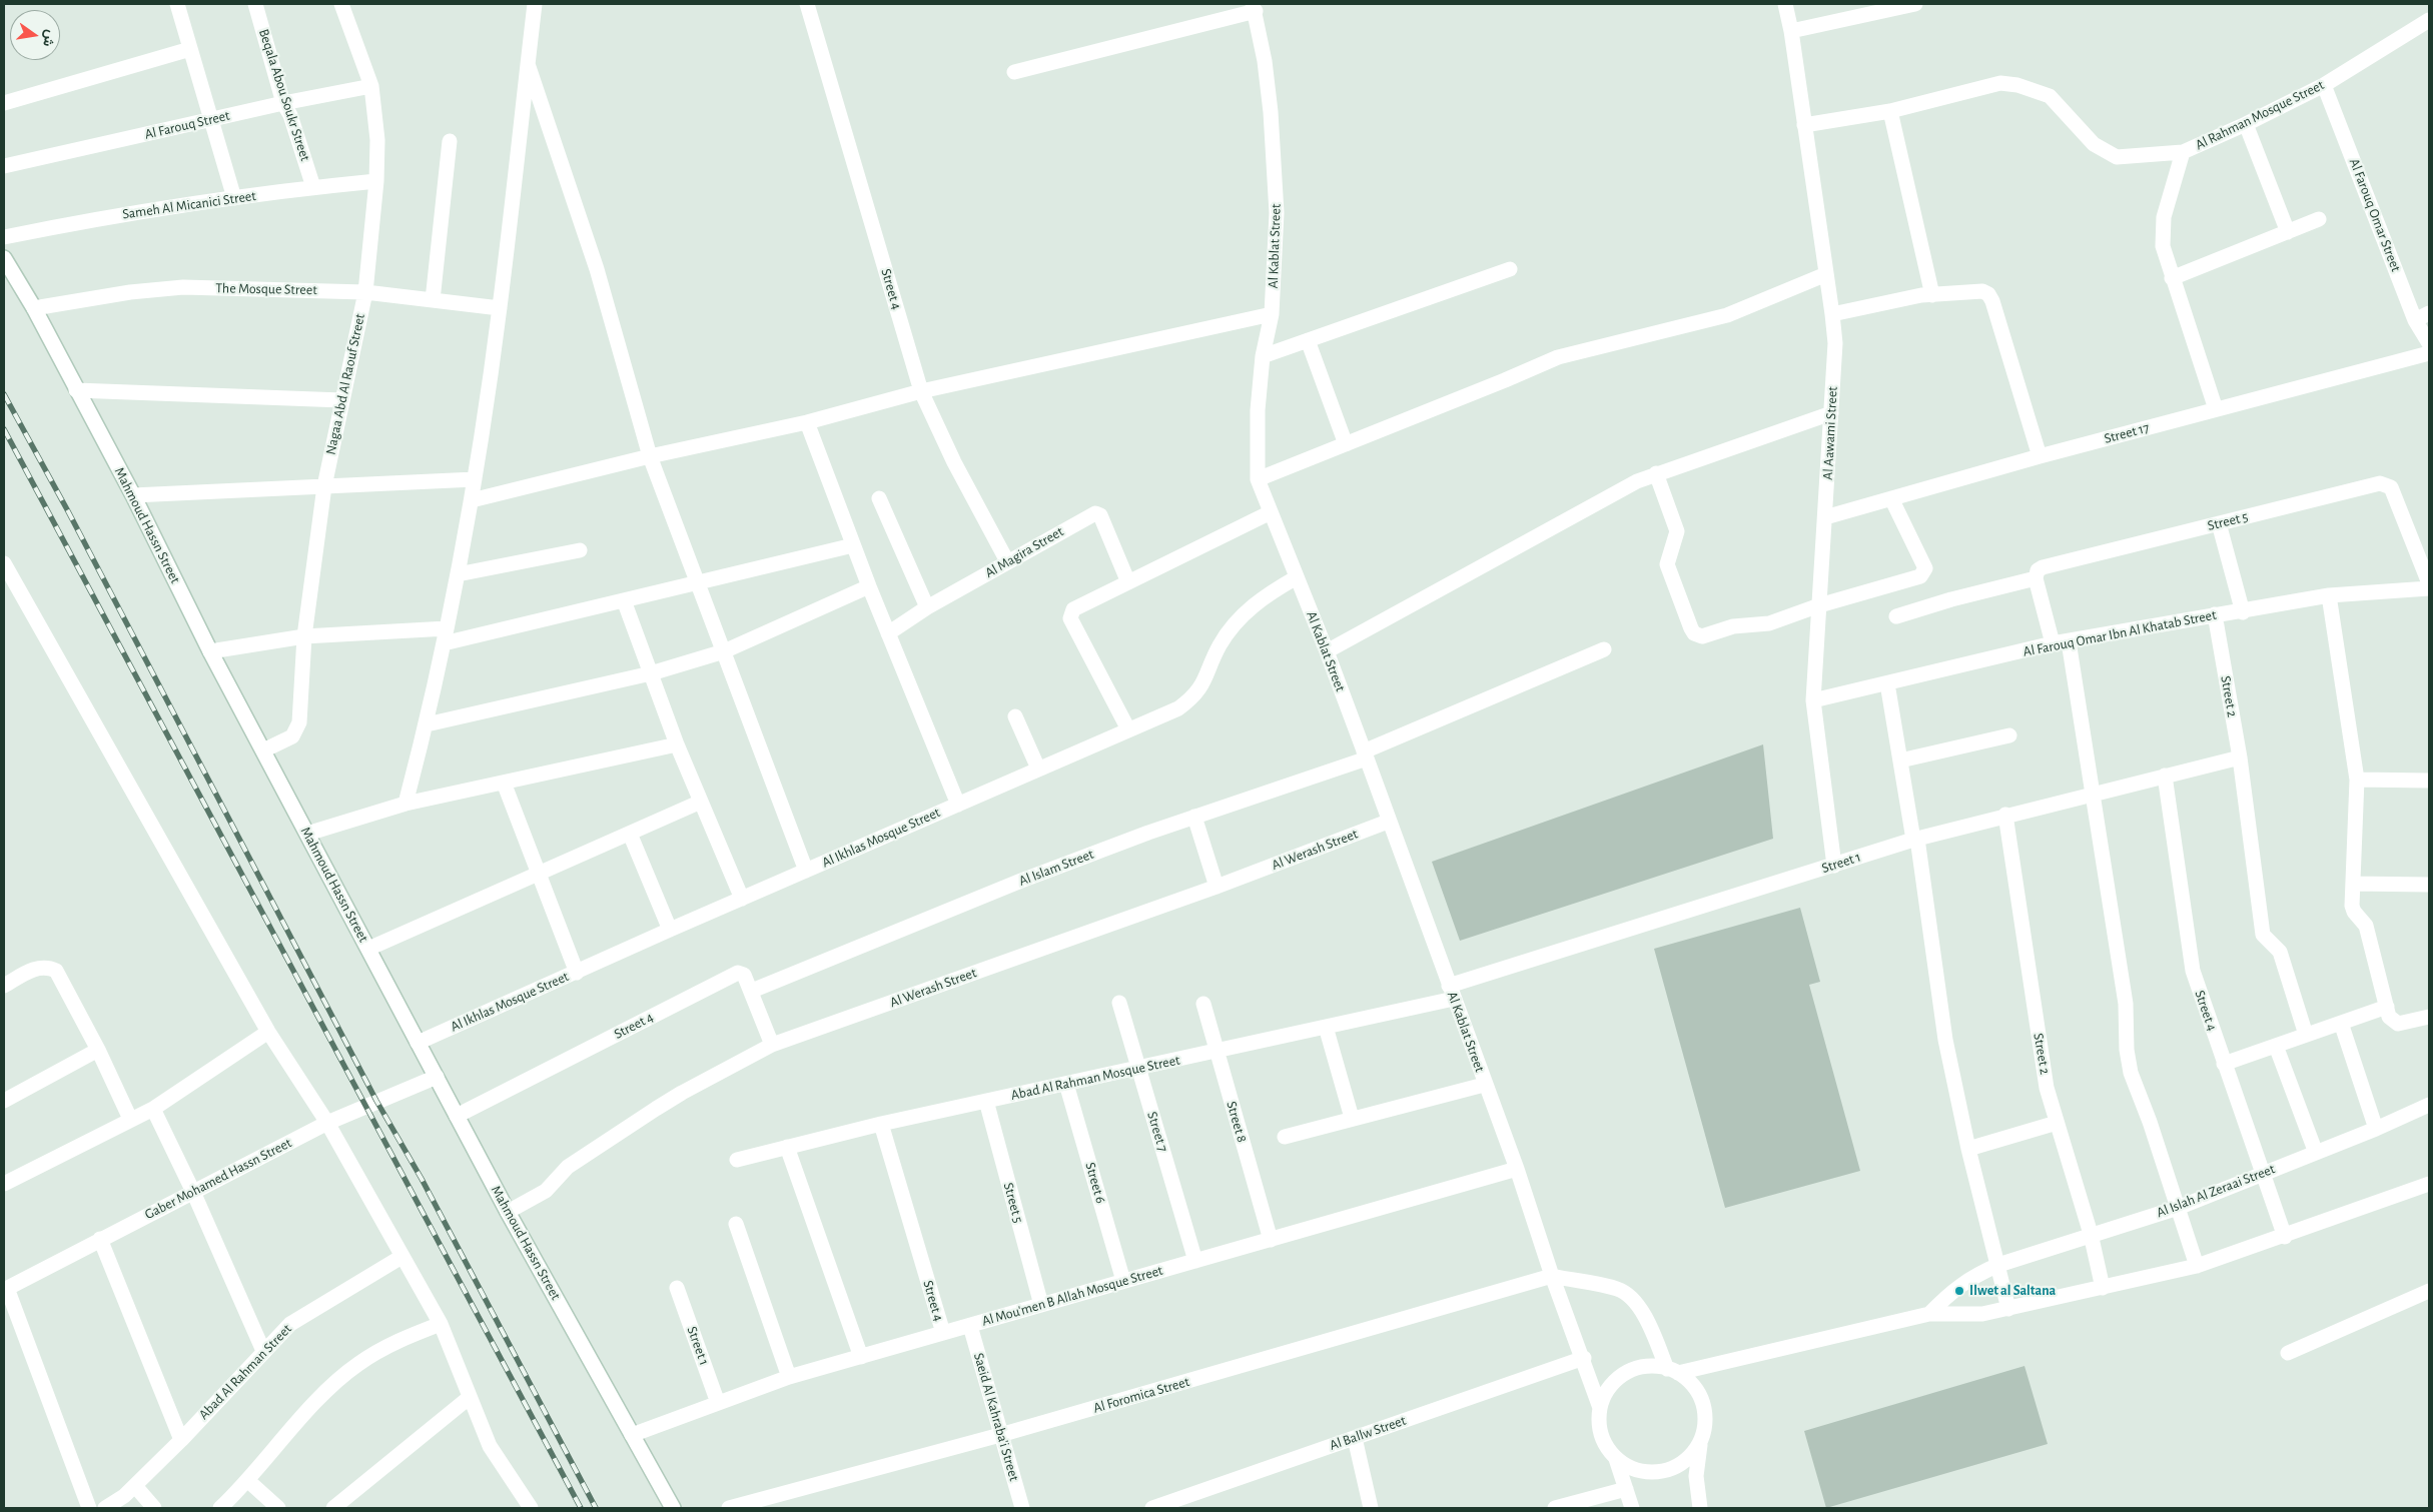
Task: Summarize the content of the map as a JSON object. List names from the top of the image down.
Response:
{
  "streets": {
    "street": [
      "Beqala Abou Soukr Street",
      "Al Rahman Mosque Street",
      "Al Farouq Street",
      "Sameh Al Micanici Street",
      "Al Farouq Omar Street",
      "Al Kablat Street",
      "The Mosque Street",
      "Street 4",
      "Nagaa Abd Al Raouf Street",
      "Al Aawami Street",
      "Street 17",
      "Street 5",
      "Mahmoud Hassn Street",
      "Al Magira Street",
      "Al Farouq Omar Ibn Al Khatab Street",
      "Street 2",
      "Al Ikhlas Mosque Street",
      "Al Werash Street",
      "Street 1",
      "Al Islam Street",
      "Abad Al Rahman Mosque Street",
      "Street 8",
      "Street 7",
      "Gaber Mohamed Hassn Street",
      "Street 6",
      "Al Islah Al Zeraai Street",
      "Al Mou'men B Allah Mosque Street",
      "Abad Al Rahman Street",
      "Al Foromica Street",
      "Saeid Al Kahraba'i Street",
      "Al Ballw Street"
    ]
  },
  "crossings": [
    ["Beqala Abou Soukr Street", "Al Farouq Street"],
    ["Beqala Abou Soukr Street", "Sameh Al Micanici Street"],
    ["Al Rahman Mosque Street", "Al Farouq Omar Street"],
    ["Al Rahman Mosque Street", "Al Aawami Street"],
    ["Al Farouq Street", "Nagaa Abd Al Raouf Street"],
    ["Sameh Al Micanici Street", "Nagaa Abd Al Raouf Street"],
    ["Al Kablat Street", "Al Ikhlas Mosque Street"],
    ["Al Kablat Street", "Al Werash Street"],
    ["Al Kablat Street", "Street 1"],
    ["Al Kablat Street", "Al Islam Street"],
    ["Al Kablat Street", "Abad Al Rahman Mosque Street"],
    ["Al Kablat Street", "Al Mou'men B Allah Mosque Street"],
    ["Al Kablat Street", "Al Foromica Street"],
    ["Al Kablat Street", "Al Ballw Street"],
    ["The Mosque Street", "Nagaa Abd Al Raouf Street"],
    ["The Mosque Street", "Mahmoud Hassn Street"],
    ["Street 4", "Mahmoud Hassn Street"],
    ["Street 4", "Al Magira Street"],
    ["Street 4", "Al Werash Street"],
    ["Street 4", "Street 1"],
    ["Street 4", "Al Islam Street"],
    ["Street 4", "Abad Al Rahman Mosque Street"],
    ["Street 4", "Al Islah Al Zeraai Street"],
    ["Street 4", "Al Mou'men B Allah Mosque Street"],
    ["Nagaa Abd Al Raouf Street", "Mahmoud Hassn Street"],
    ["Al Aawami Street", "Street 17"],
    ["Al Aawami Street", "Al Farouq Omar Ibn Al Khatab Street"],
    ["Al Aawami Street", "Street 1"],
    ["Street 5", "Abad Al Rahman Mosque Street"],
    ["Street 5", "Al Mou'men B Allah Mosque Street"],
    ["Mahmoud Hassn Street", "Al Ikhlas Mosque Street"],
    ["Mahmoud Hassn Street", "Al Werash Street"],
    ["Mahmoud Hassn Street", "Gaber Mohamed Hassn Street"],
    ["Mahmoud Hassn Street", "Al Mou'men B Allah Mosque Street"],
    ["Al Farouq Omar Ibn Al Khatab Street", "Street 2"],
    ["Street 2", "Street 1"],
    ["Street 2", "Al Islah Al Zeraai Street"],
    ["Street 1", "Abad Al Rahman Mosque Street"],
    ["Street 1", "Al Mou'men B Allah Mosque Street"],
    ["Abad Al Rahman Mosque Street", "Street 8"],
    ["Abad Al Rahman Mosque Street", "Street 7"],
    ["Abad Al Rahman Mosque Street", "Street 6"],
    ["Street 8", "Al Mou'men B Allah Mosque Street"],
    ["Street 7", "Al Mou'men B Allah Mosque Street"],
    ["Street 6", "Al Mou'men B Allah Mosque Street"],
    ["Al Mou'men B Allah Mosque Street", "Saeid Al Kahraba'i Street"],
    ["Al Foromica Street", "Saeid Al Kahraba'i Street"]
  ],
  "places": ["Ilwet al Saltana"],
  "north": "right"
}
